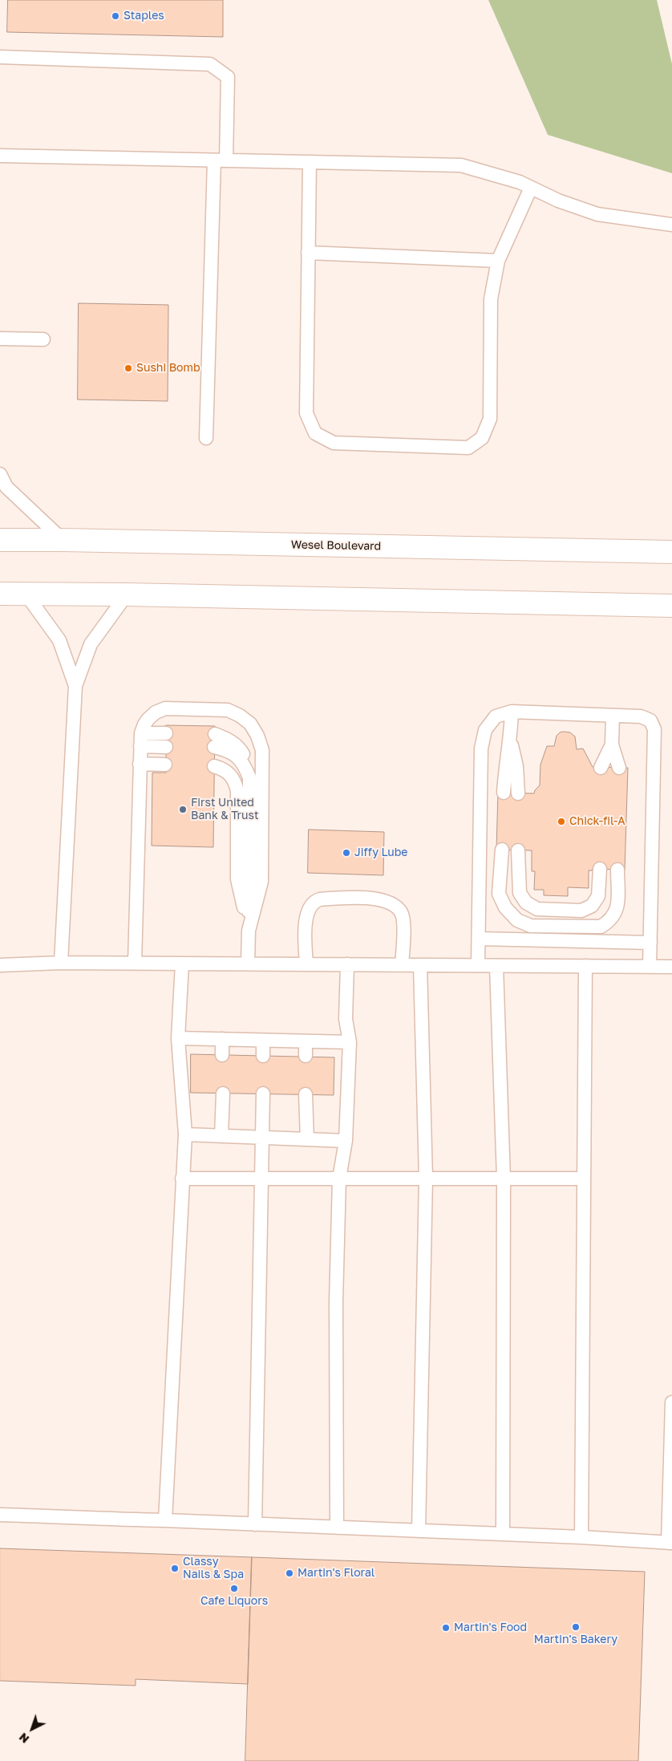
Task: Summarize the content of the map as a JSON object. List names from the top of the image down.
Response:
{
  "streets": {
    "main road": ["Wesel Boulevard"]
  },
  "places": [
    "Staples",
    "Sushi Bomb",
    "First United Bank & Trust",
    "Chick-fil-A",
    "Jiffy Lube",
    "Classy Nails & Spa",
    "Martin's Floral",
    "Cafe Liquors",
    "Martin's Bakery",
    "Martin's Food"
  ],
  "north": "bottom left"
}
